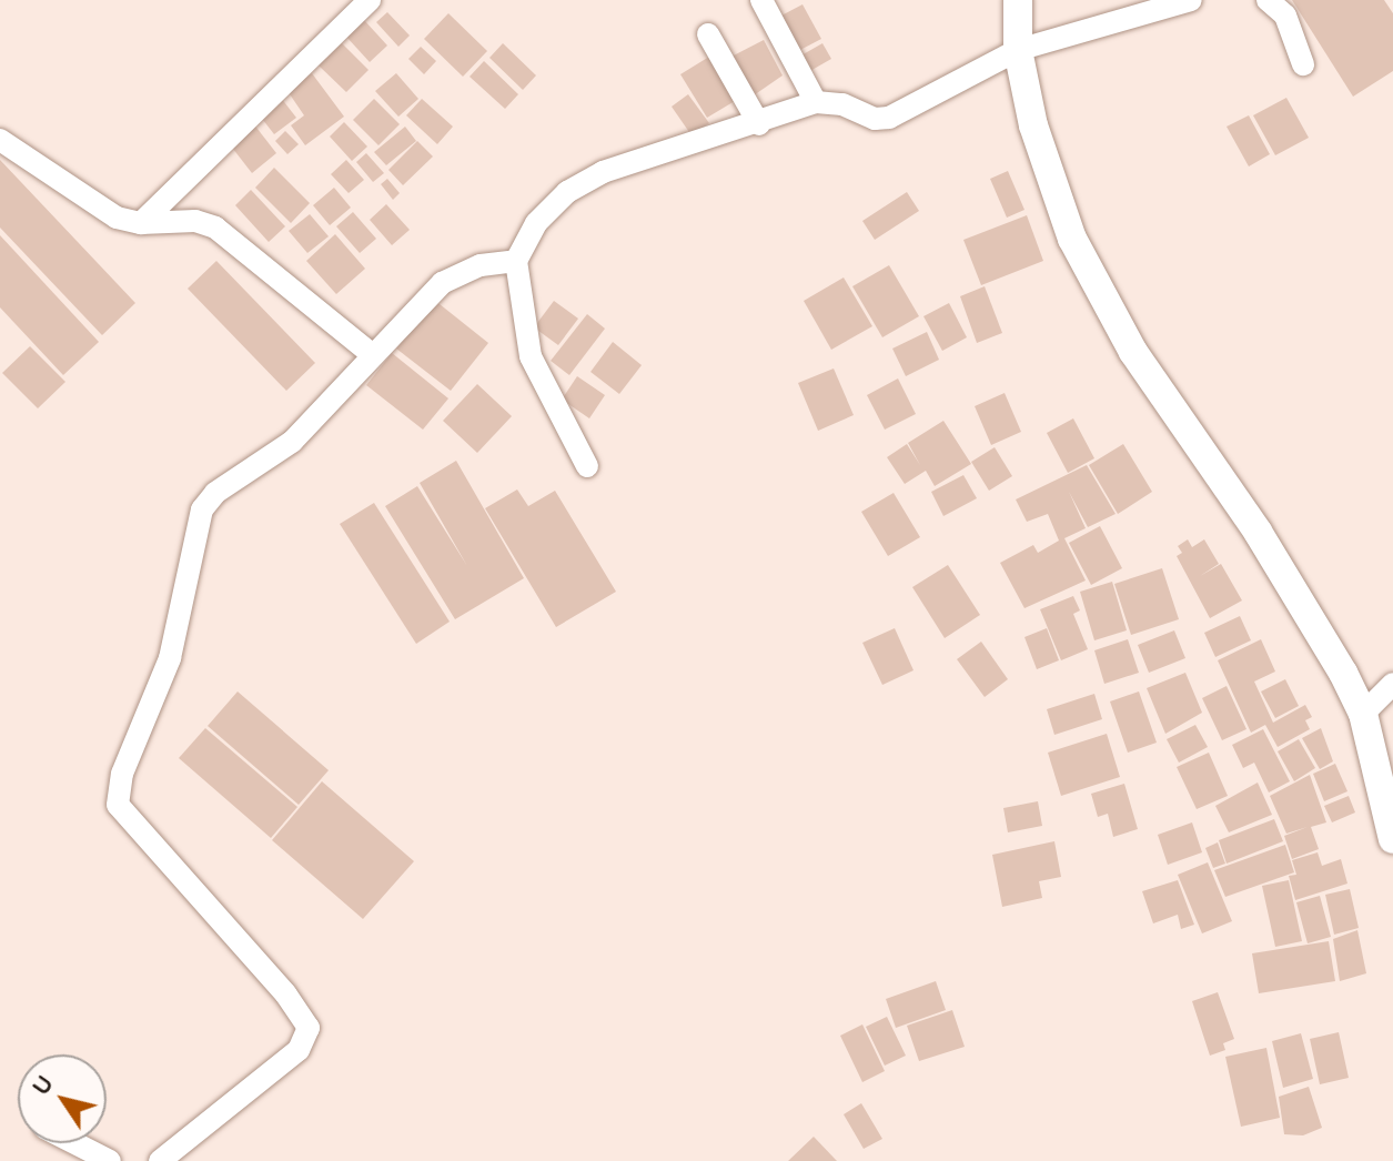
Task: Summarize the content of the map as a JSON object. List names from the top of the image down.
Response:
{
  "north": "top left"
}
